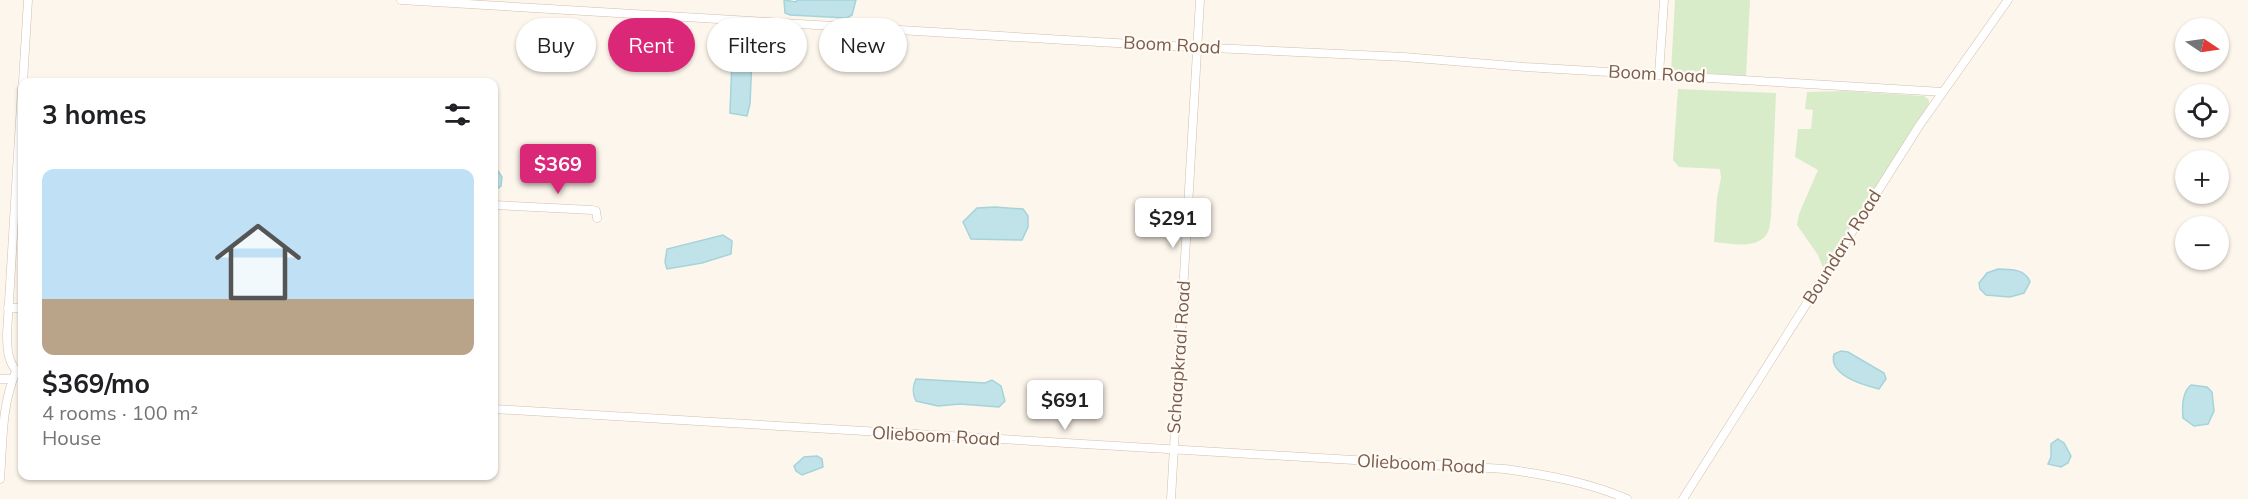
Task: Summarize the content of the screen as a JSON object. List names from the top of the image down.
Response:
{
  "streets": {
    "street": [
      "Boom Road",
      "Boundary Road",
      "Schaapkraal Road",
      "Olieboom Road"
    ]
  },
  "crossings": [
    ["Boom Road", "Boundary Road"],
    ["Boom Road", "Schaapkraal Road"],
    ["Schaapkraal Road", "Olieboom Road"]
  ],
  "north": "right",
  "page": {
    "map_buttons": ["+", "−"],
    "chip": [
      "Buy",
      "Rent",
      "Filters",
      "New"
    ],
    "heading": "3 homes",
    "price": ["$369", "$291", "$691"],
    "list": [
      {
        "name": "$369/mo",
        "note": "4 rooms · 100 m² · House"
      }
    ]
  }
}
